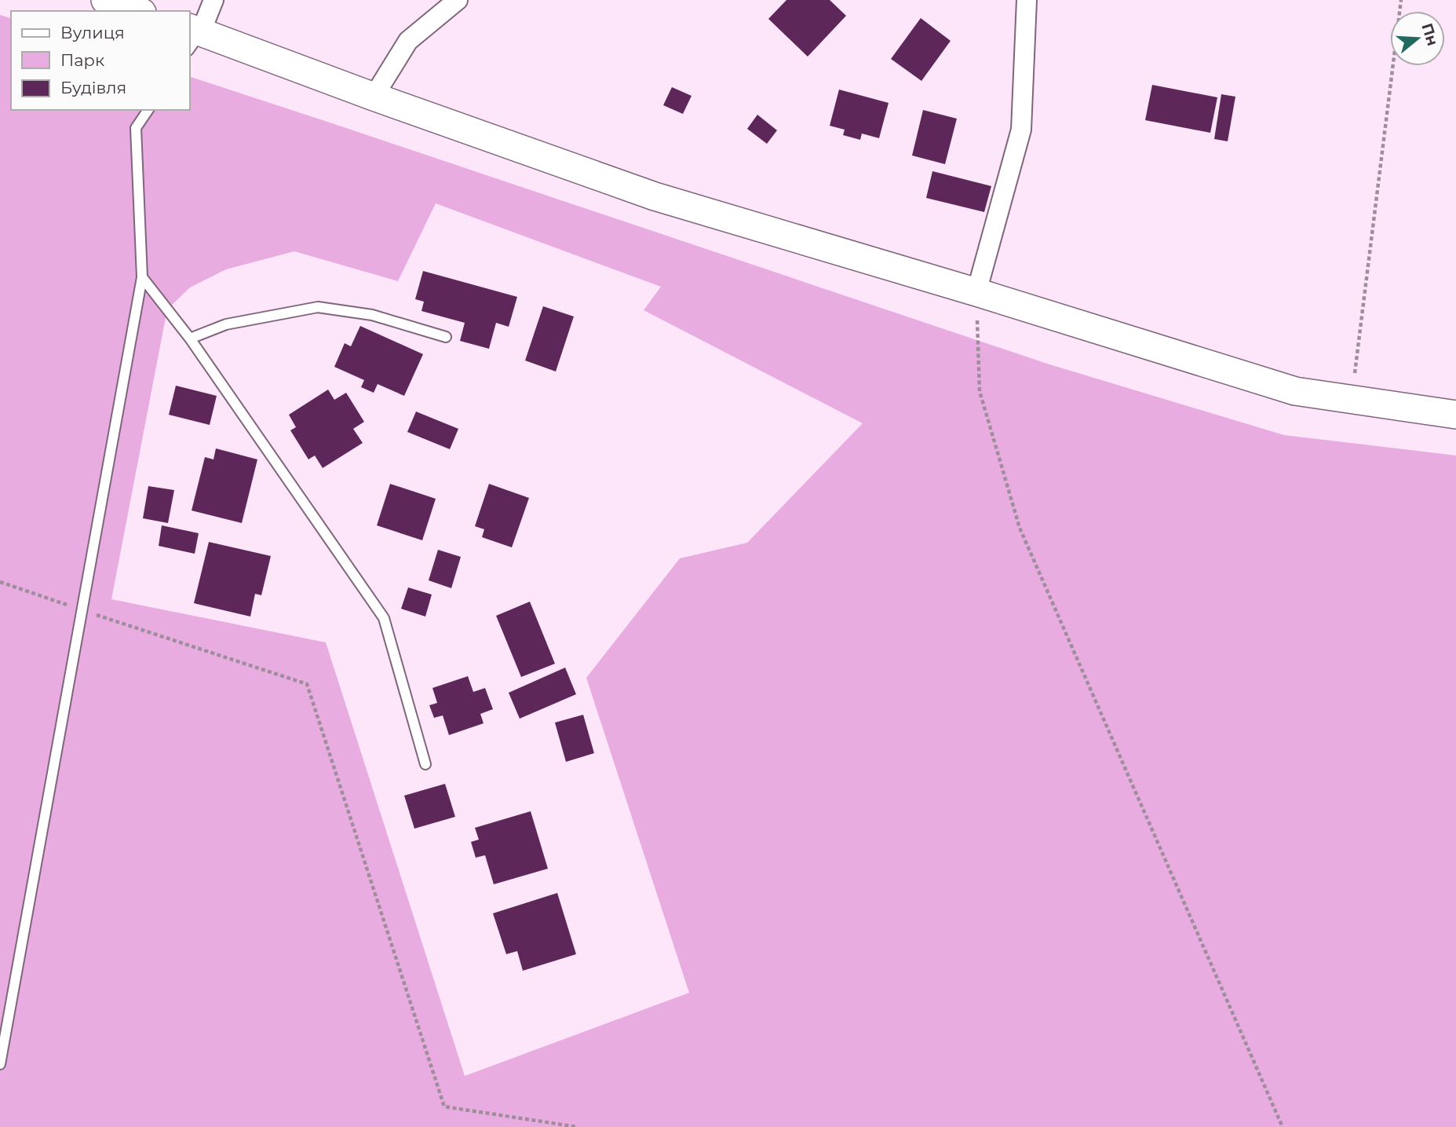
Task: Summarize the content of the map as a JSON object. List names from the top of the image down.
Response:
{
  "legend": ["Вулиця", "Парк", "Будівля"],
  "north": "right"
}
